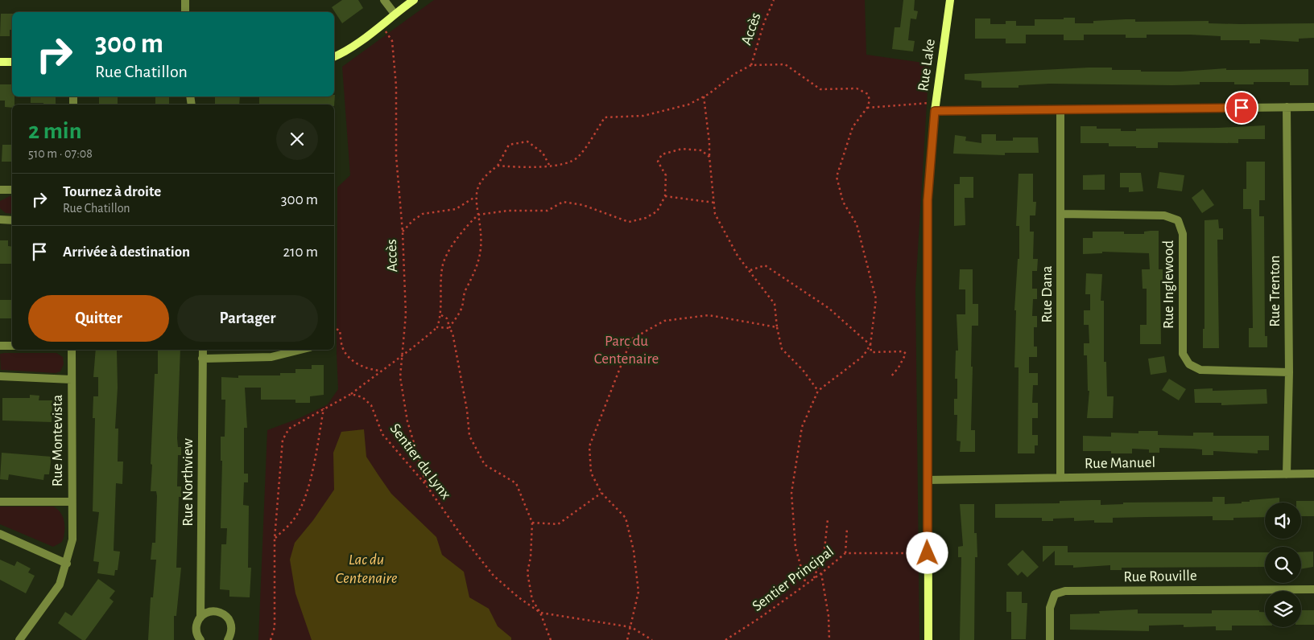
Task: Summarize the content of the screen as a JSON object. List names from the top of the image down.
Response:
{
  "streets": {
    "street": [
      "Rue Lake",
      "Rue Inglewood",
      "Rue Trenton",
      "Rue Dana",
      "Rue Montevista",
      "Rue Manuel",
      "Rue Northview",
      "Rue Rouville"
    ],
    "path": ["Accès", "Sentier du Lynx", "Sentier Principal"]
  },
  "crossings": [
    ["Accès", "Sentier du Lynx"],
    ["Rue Lake", "Rue Manuel"],
    ["Rue Lake", "Sentier Principal"],
    ["Rue Inglewood", "Rue Trenton"],
    ["Rue Inglewood", "Rue Dana"],
    ["Rue Trenton", "Rue Manuel"],
    ["Rue Dana", "Rue Manuel"]
  ],
  "water": ["Lac du Centenaire"],
  "parks": ["Parc du Centenaire"],
  "page": {
    "turn": ["300 m", "Rue Chatillon"],
    "heading": ["2 min", "510 m · 07:08"],
    "list": [
      {
        "name": "Tournez à droite",
        "note": "Rue Chatillon",
        "value": "300 m"
      },
      {
        "name": "Arrivée à destination",
        "value": "210 m"
      }
    ],
    "buttons": ["Quitter", "Partager"]
  }
}
